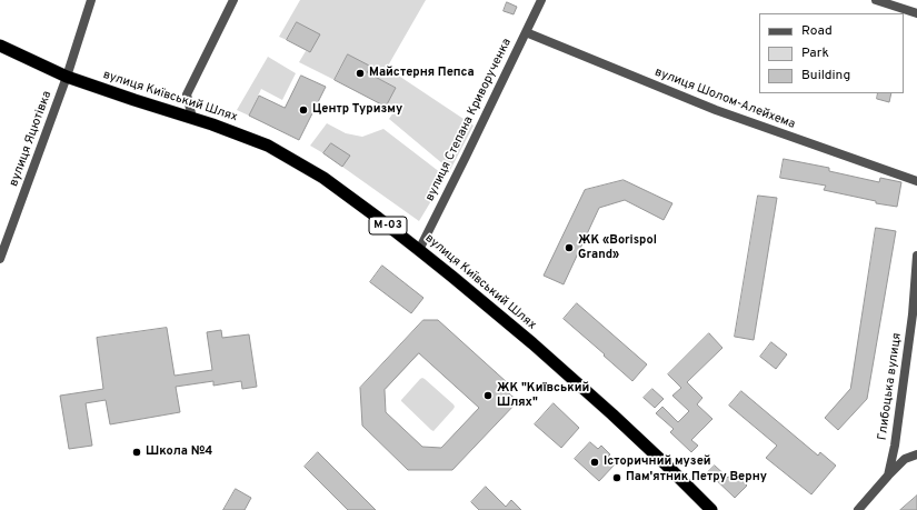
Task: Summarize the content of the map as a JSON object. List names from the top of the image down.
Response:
{
  "streets": {
    "highway": ["вулиця Київський Шлях", "М-03"],
    "street": [
      "вулиця Шолом-Алейхема",
      "вулиця Степана Криворученка",
      "вулиця Яцютівка",
      "Глибоцька вулиця"
    ]
  },
  "crossings": [
    ["вулиця Київський Шлях", "вулиця Степана Криворученка"],
    ["вулиця Київський Шлях", "вулиця Яцютівка"],
    ["вулиця Шолом-Алейхема", "вулиця Степана Криворученка"]
  ],
  "places": [
    "Майстерня Пепса",
    "Центр Туризму",
    "ЖК «Borispol Grand»",
    "ЖК \"Київський Шлях\"",
    "Школа №4",
    "Історичний музей",
    "Пам'ятник Петру Верну"
  ],
  "legend": ["Road", "Park", "Building"]
}
